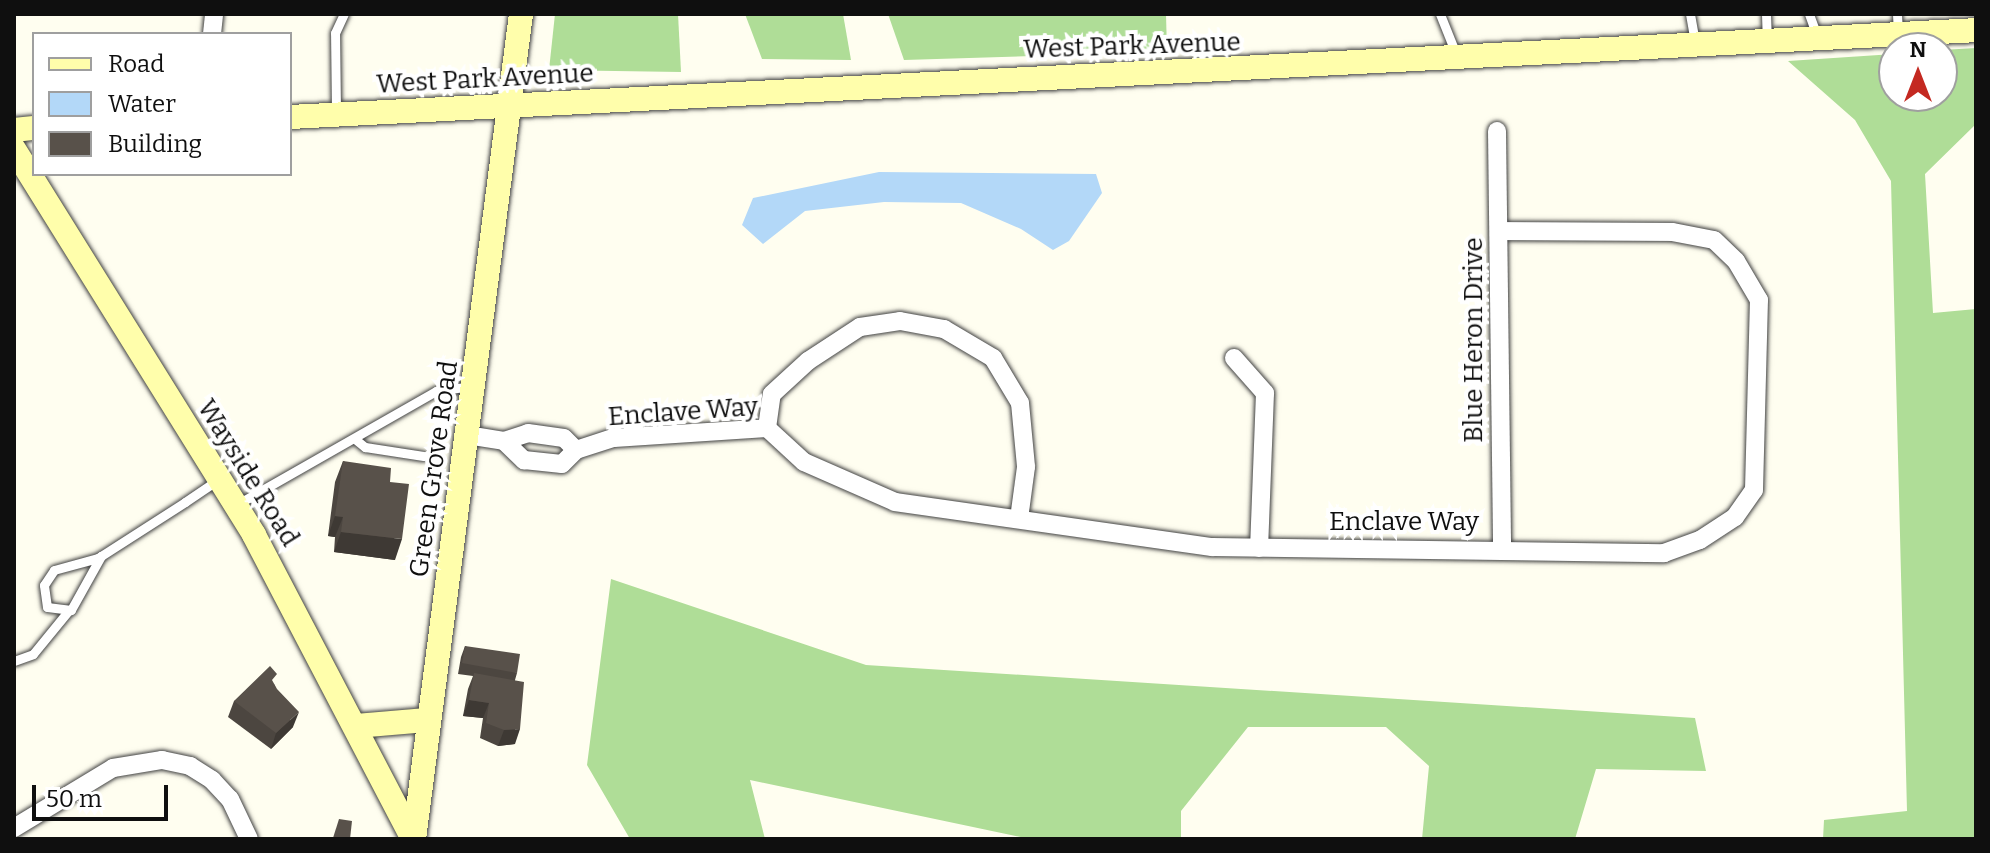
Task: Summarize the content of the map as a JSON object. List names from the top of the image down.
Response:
{
  "streets": {
    "street": [
      "West Park Avenue",
      "Blue Heron Drive",
      "Enclave Way",
      "Green Grove Road",
      "Wayside Road"
    ]
  },
  "crossings": [
    ["West Park Avenue", "Green Grove Road"],
    ["Blue Heron Drive", "Enclave Way"],
    ["Enclave Way", "Green Grove Road"],
    ["Green Grove Road", "Wayside Road"]
  ],
  "legend": ["Road", "Water", "Building"],
  "scale_bar": "50 m",
  "north": "top"
}
